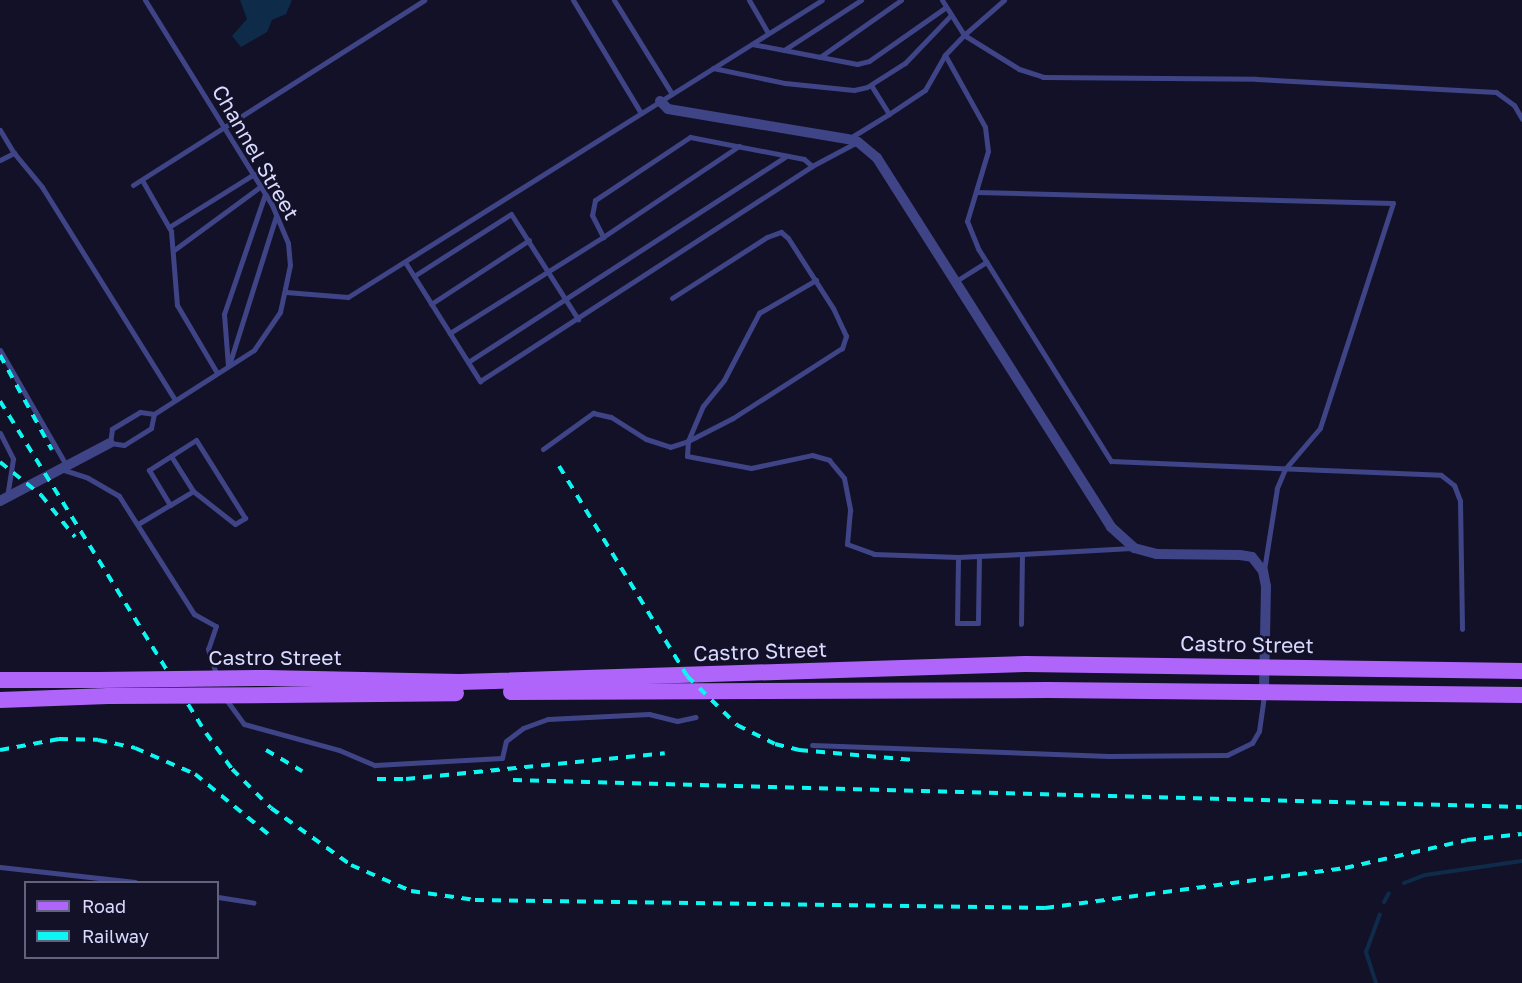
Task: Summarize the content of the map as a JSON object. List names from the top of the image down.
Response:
{
  "streets": {
    "main road": ["Castro Street"],
    "lane": ["Channel Street"]
  },
  "legend": ["Road", "Railway"]
}
